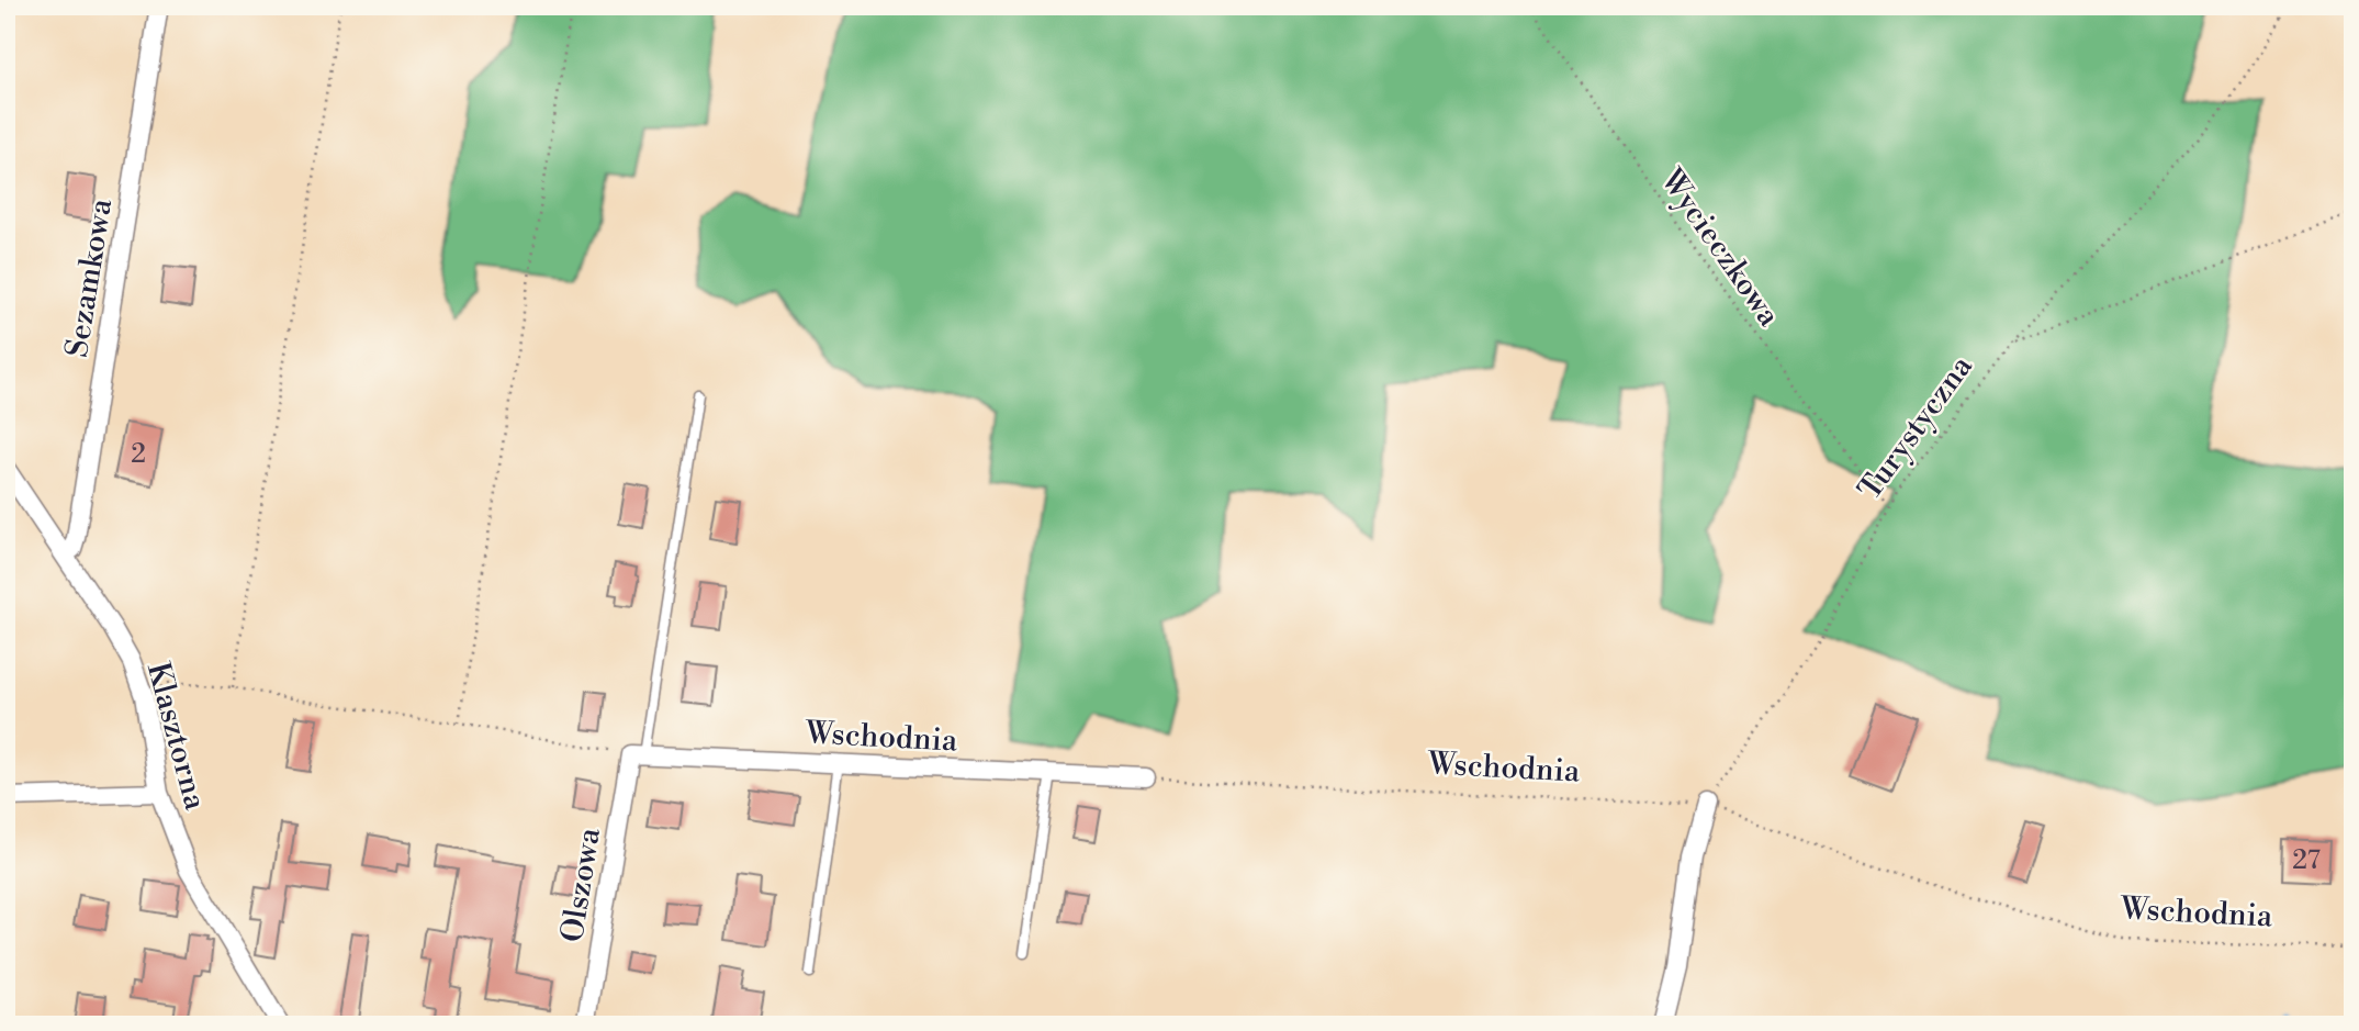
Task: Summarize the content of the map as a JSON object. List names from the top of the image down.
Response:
{
  "streets": {
    "street": [
      "Sezamkowa",
      "Klasztorna",
      "Wschodnia",
      "Olszowa"
    ],
    "path": ["Wycieczkowa", "Turystyczna"]
  },
  "crossings": [
    ["Wycieczkowa", "Turystyczna"],
    ["Sezamkowa", "Klasztorna"],
    ["Turystyczna", "Wschodnia"],
    ["Wschodnia", "Olszowa"]
  ],
  "house_numbers": ["2", "27"]
}
